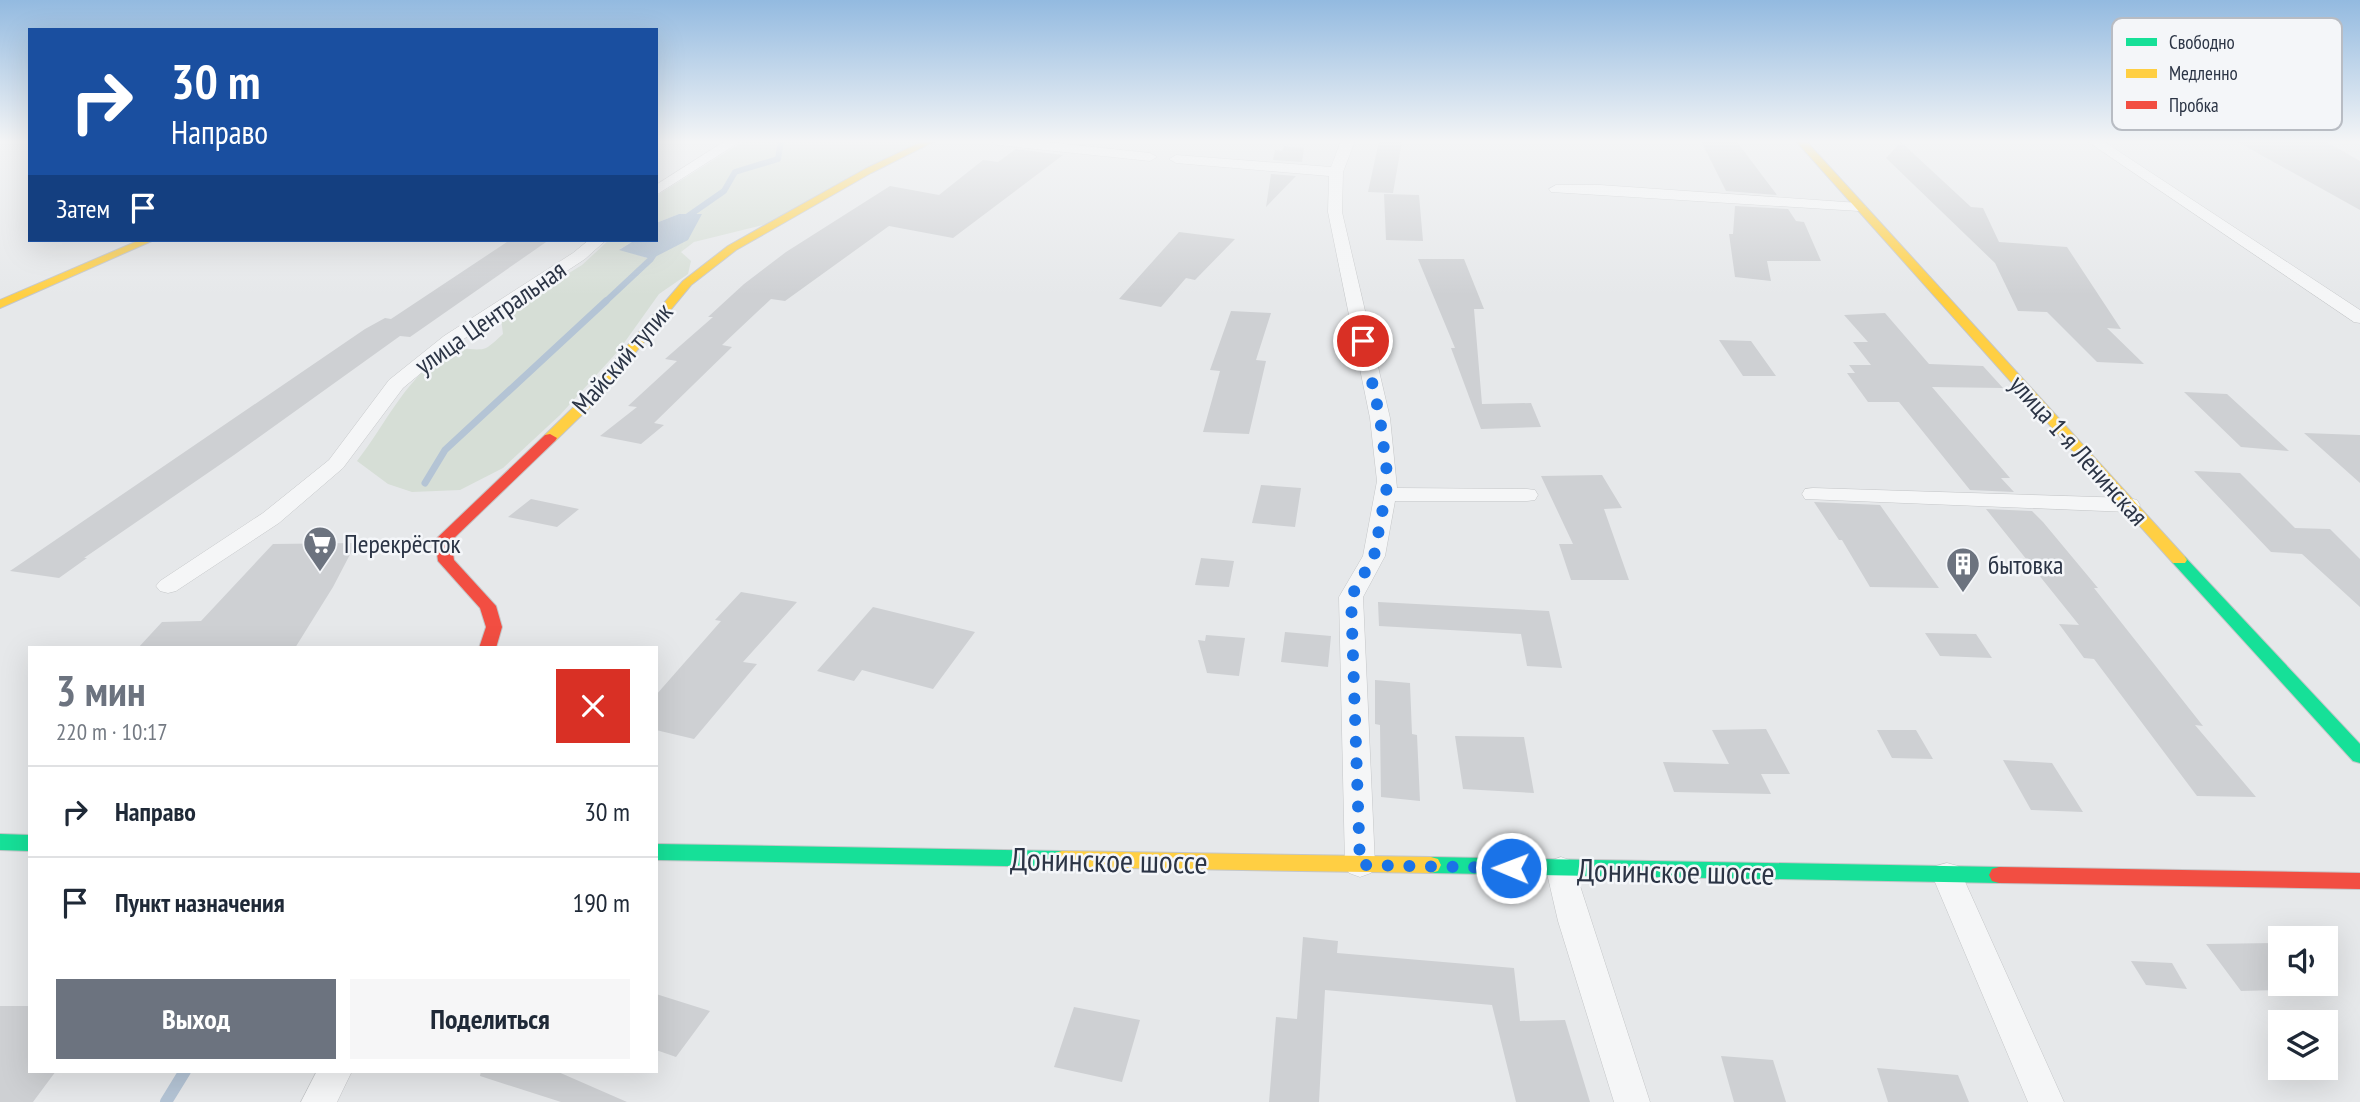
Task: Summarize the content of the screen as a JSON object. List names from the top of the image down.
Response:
{
  "streets": {
    "street": [
      "улица Центральная",
      "Майский тупик",
      "улица 1-я Ленинская",
      "Донинское шоссе"
    ]
  },
  "places": {
    "supermarket": ["Перекрёсток"],
    "building": ["бытовка"]
  },
  "legend": ["Свободно", "Медленно", "Пробка"],
  "page": {
    "turn": ["30 m", "Направо"],
    "then": "Затем",
    "heading": ["3 мин", "220 m · 10:17"],
    "list": [
      {
        "name": "Направо",
        "value": "30 m"
      },
      {
        "name": "Пункт назначения",
        "value": "190 m"
      }
    ],
    "buttons": ["Выход", "Поделиться"]
  }
}
